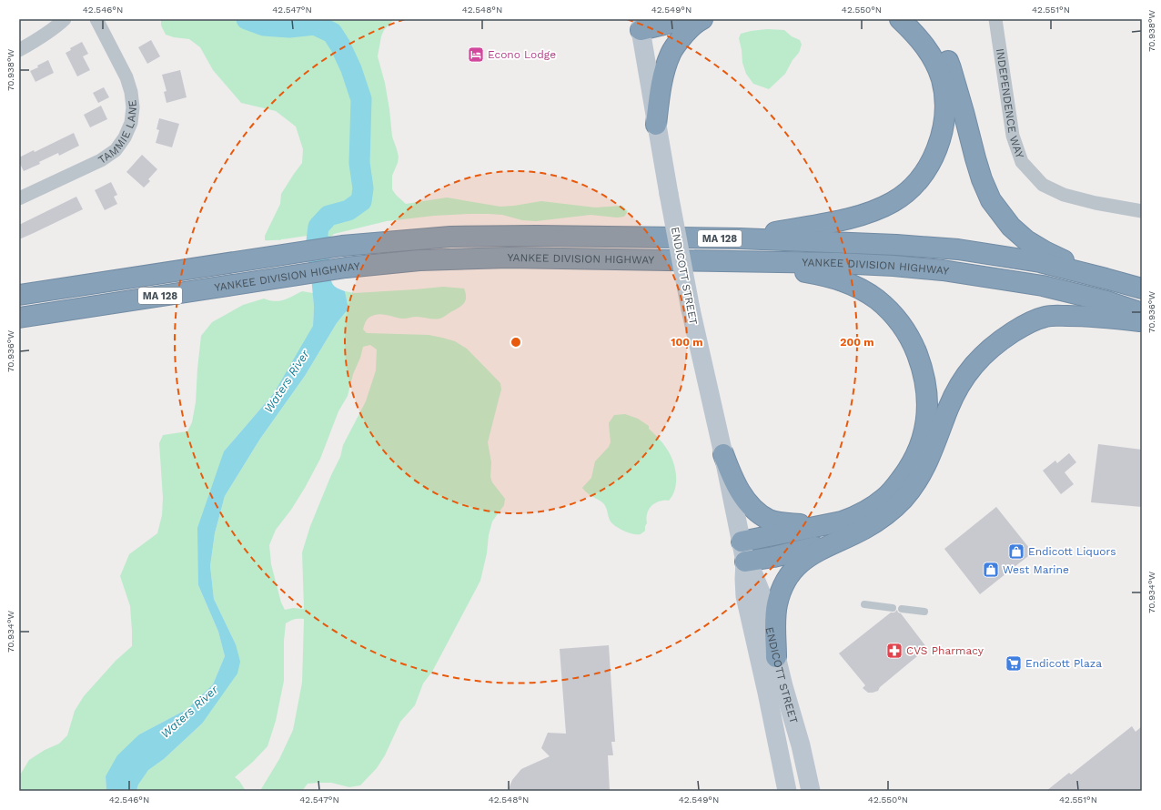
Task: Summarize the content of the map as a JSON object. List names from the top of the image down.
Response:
{
  "streets": {
    "highway": ["MA 128", "YANKEE DIVISION HIGHWAY"],
    "main road": ["ENDICOTT STREET"],
    "street": ["INDEPENDENCE WAY", "TAMMIE LANE"]
  },
  "water": ["Waters River"],
  "places": {
    "hotel": ["Econo Lodge"],
    "shop": ["Endicott Liquors", "West Marine"],
    "pharmacy": ["CVS Pharmacy"],
    "supermarket": ["Endicott Plaza"]
  },
  "coordinates": [
    "42.546°N",
    "42.547°N",
    "42.548°N",
    "42.549°N",
    "42.550°N",
    "42.551°N",
    "70.938°W",
    "70.936°W",
    "70.934°W"
  ],
  "rings": ["100 m", "200 m"]
}
